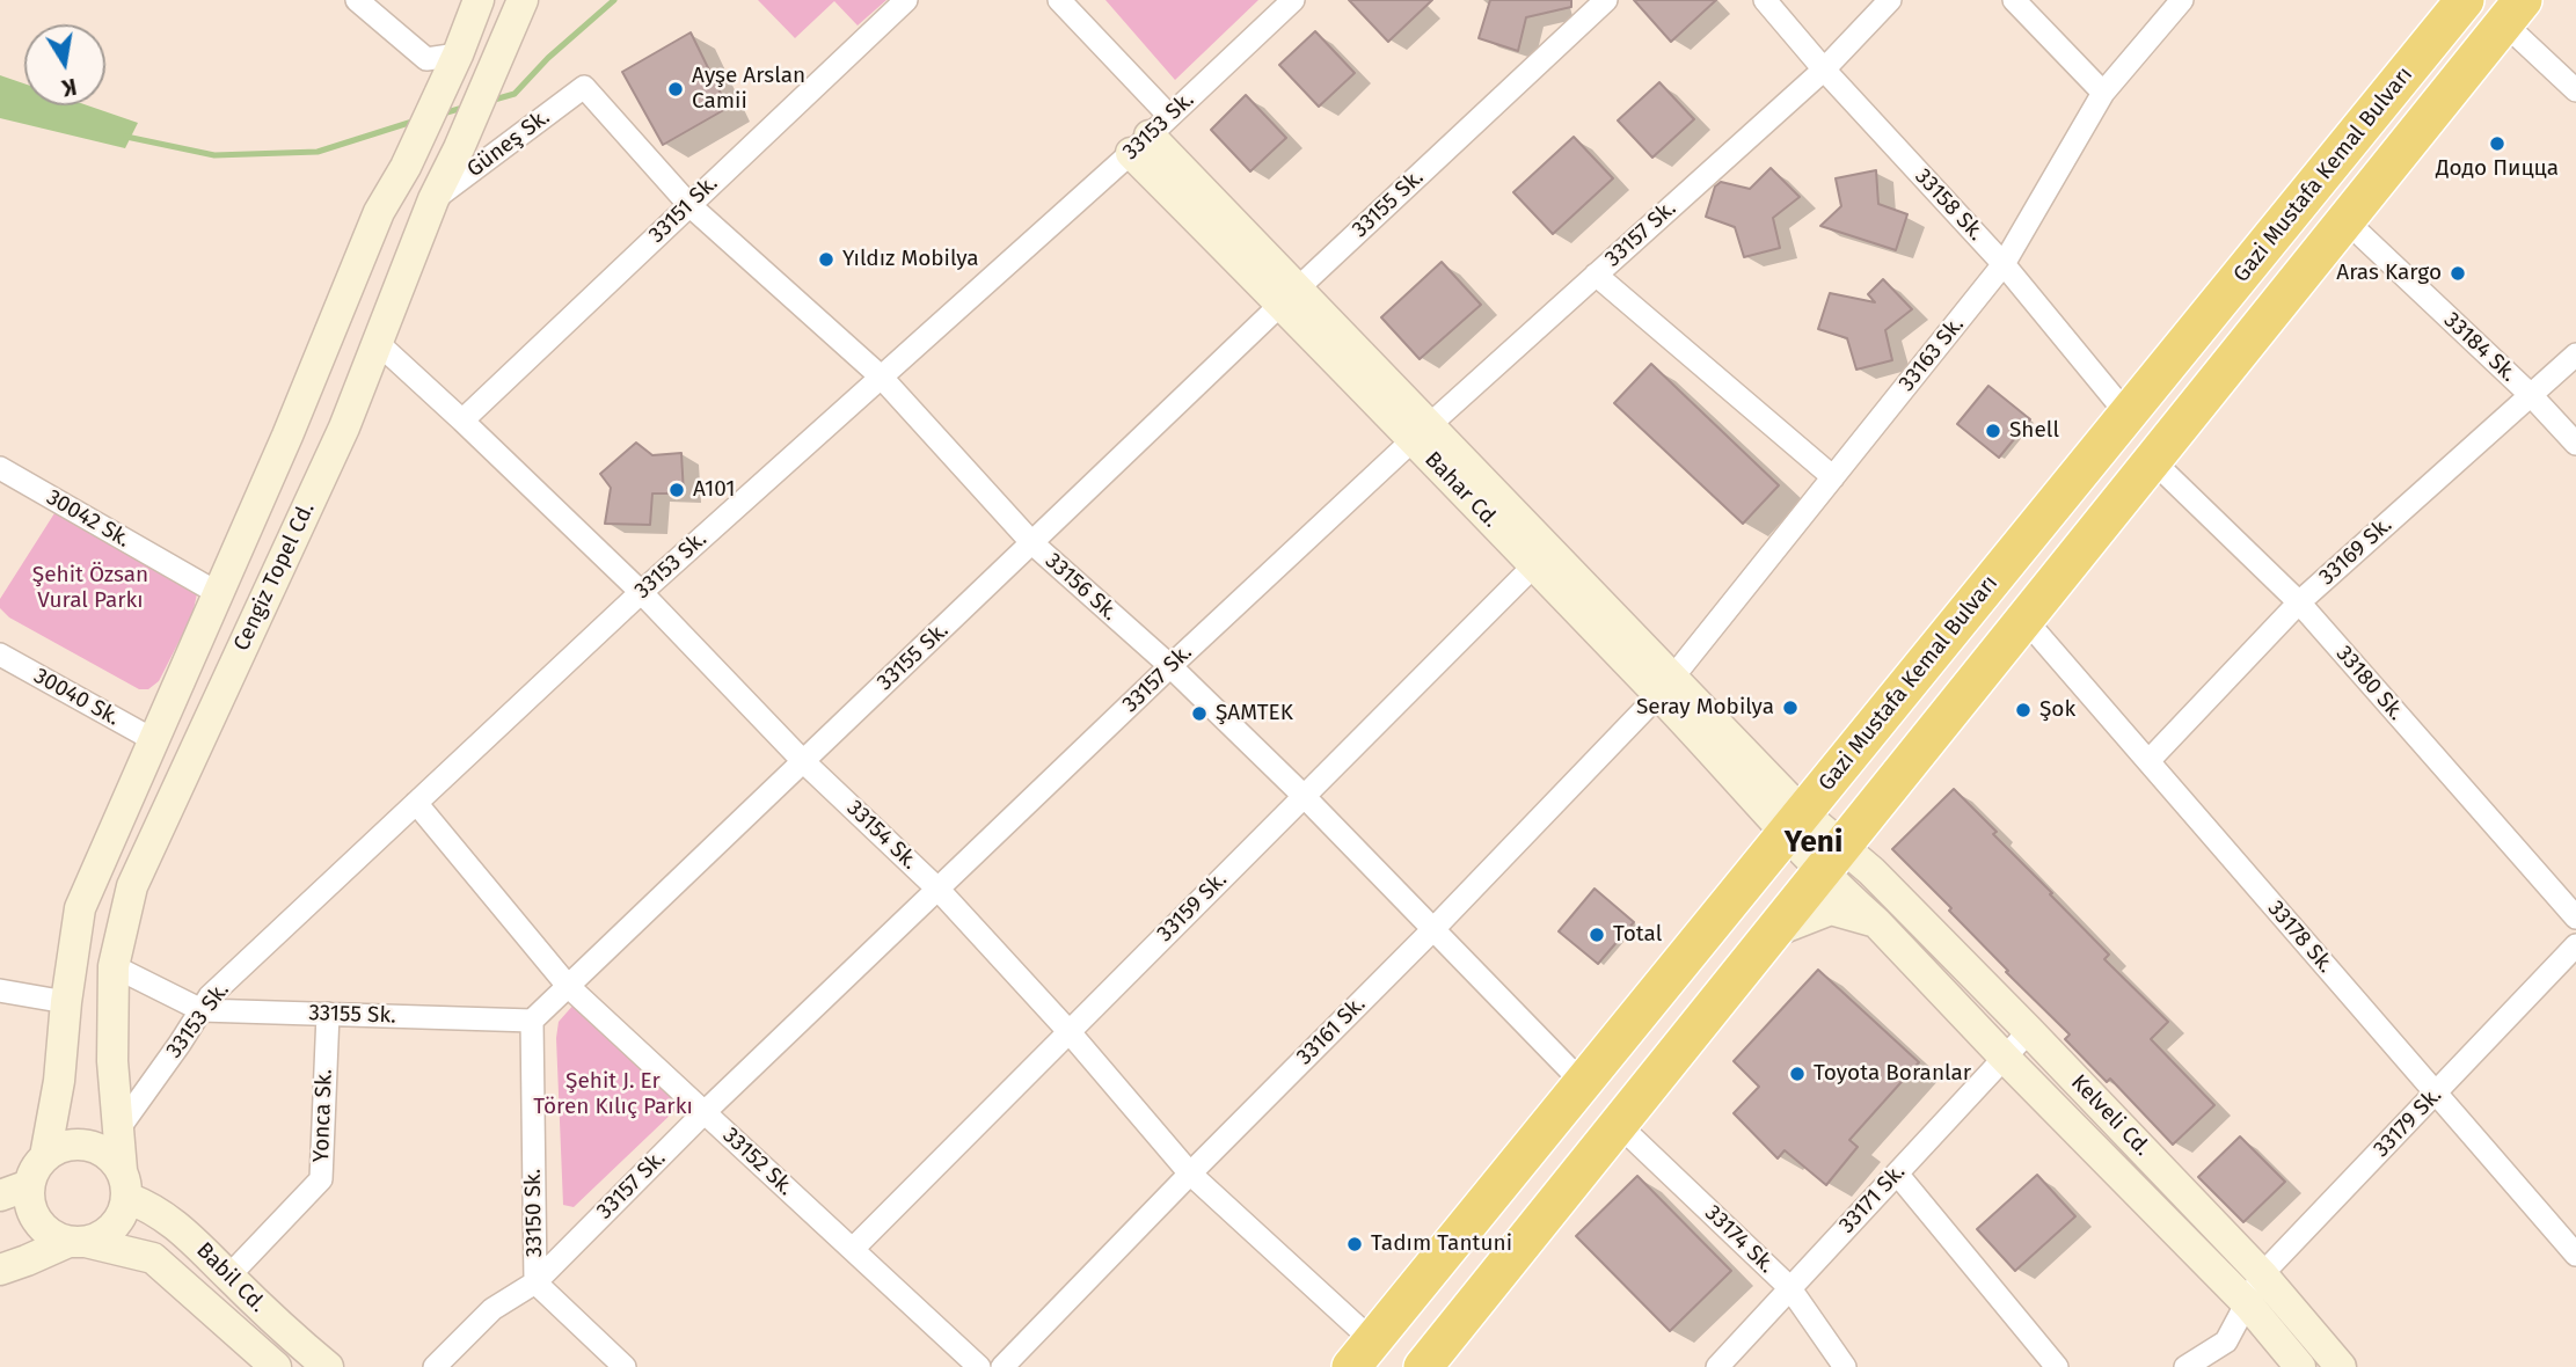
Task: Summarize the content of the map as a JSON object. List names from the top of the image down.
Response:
{
  "streets": {
    "highway": ["Gazi Mustafa Kemal Bulvarı"],
    "street": [
      "33153 Sk.",
      "Güneş Sk.",
      "33155 Sk.",
      "33158 Sk.",
      "33151 Sk.",
      "33157 Sk.",
      "33184 Sk.",
      "33163 Sk.",
      "Bahar Cd.",
      "30042 Sk.",
      "33169 Sk.",
      "Cengiz Topel Cd.",
      "33156 Sk.",
      "33180 Sk.",
      "30040 Sk.",
      "33154 Sk.",
      "33159 Sk.",
      "33178 Sk.",
      "33161 Sk.",
      "Yonca Sk.",
      "Kelveli Cd.",
      "33179 Sk.",
      "33152 Sk.",
      "33171 Sk.",
      "33150 Sk.",
      "33174 Sk.",
      "Babil Cd."
    ]
  },
  "crossings": [
    ["33153 Sk.", "33155 Sk."],
    ["33153 Sk.", "Bahar Cd."],
    ["33153 Sk.", "Cengiz Topel Cd."],
    ["33153 Sk.", "33156 Sk."],
    ["33153 Sk.", "33154 Sk."],
    ["33153 Sk.", "33152 Sk."],
    ["Güneş Sk.", "Cengiz Topel Cd."],
    ["Güneş Sk.", "33156 Sk."],
    ["Gazi Mustafa Kemal Bulvarı", "33158 Sk."],
    ["Gazi Mustafa Kemal Bulvarı", "33184 Sk."],
    ["Gazi Mustafa Kemal Bulvarı", "Bahar Cd."],
    ["Gazi Mustafa Kemal Bulvarı", "33156 Sk."],
    ["Gazi Mustafa Kemal Bulvarı", "33180 Sk."],
    ["Gazi Mustafa Kemal Bulvarı", "33154 Sk."],
    ["Gazi Mustafa Kemal Bulvarı", "33178 Sk."],
    ["Gazi Mustafa Kemal Bulvarı", "Kelveli Cd."],
    ["Gazi Mustafa Kemal Bulvarı", "33174 Sk."],
    ["33155 Sk.", "Bahar Cd."],
    ["33155 Sk.", "Cengiz Topel Cd."],
    ["33155 Sk.", "33156 Sk."],
    ["33155 Sk.", "33154 Sk."],
    ["33155 Sk.", "Yonca Sk."],
    ["33155 Sk.", "33152 Sk."],
    ["33155 Sk.", "33150 Sk."],
    ["33158 Sk.", "33157 Sk."],
    ["33158 Sk.", "33163 Sk."],
    ["33151 Sk.", "33156 Sk."],
    ["33151 Sk.", "33154 Sk."],
    ["33157 Sk.", "Bahar Cd."],
    ["33157 Sk.", "33156 Sk."],
    ["33157 Sk.", "33154 Sk."],
    ["33157 Sk.", "33152 Sk."],
    ["33157 Sk.", "33150 Sk."],
    ["33184 Sk.", "33169 Sk."],
    ["33163 Sk.", "Bahar Cd."],
    ["33163 Sk.", "33161 Sk."],
    ["Bahar Cd.", "33159 Sk."],
    ["Bahar Cd.", "33161 Sk."],
    ["Bahar Cd.", "Kelveli Cd."],
    ["30042 Sk.", "Cengiz Topel Cd."],
    ["33169 Sk.", "33180 Sk."],
    ["33169 Sk.", "33178 Sk."],
    ["Cengiz Topel Cd.", "30040 Sk."],
    ["Cengiz Topel Cd.", "33154 Sk."],
    ["Cengiz Topel Cd.", "Babil Cd."],
    ["33156 Sk.", "33159 Sk."],
    ["33156 Sk.", "33161 Sk."],
    ["33154 Sk.", "33159 Sk."],
    ["33154 Sk.", "33161 Sk."],
    ["33159 Sk.", "33152 Sk."],
    ["33178 Sk.", "33179 Sk."],
    ["Yonca Sk.", "Babil Cd."],
    ["Kelveli Cd.", "33179 Sk."],
    ["Kelveli Cd.", "33171 Sk."],
    ["33171 Sk.", "33174 Sk."]
  ],
  "districts": ["Yeni"],
  "parks": ["Şehit Özsan Vural Parkı", "Şehit J. Er Tören Kılıç Parkı"],
  "places": [
    "Ayşe Arslan Camii",
    "Додо Пицца",
    "Yıldız Mobilya",
    "Aras Kargo",
    "Shell",
    "A101",
    "Seray Mobilya",
    "Şok",
    "ŞAMTEK",
    "Total",
    "Toyota Boranlar",
    "Tadım Tantuni"
  ],
  "north": "bottom"
}
